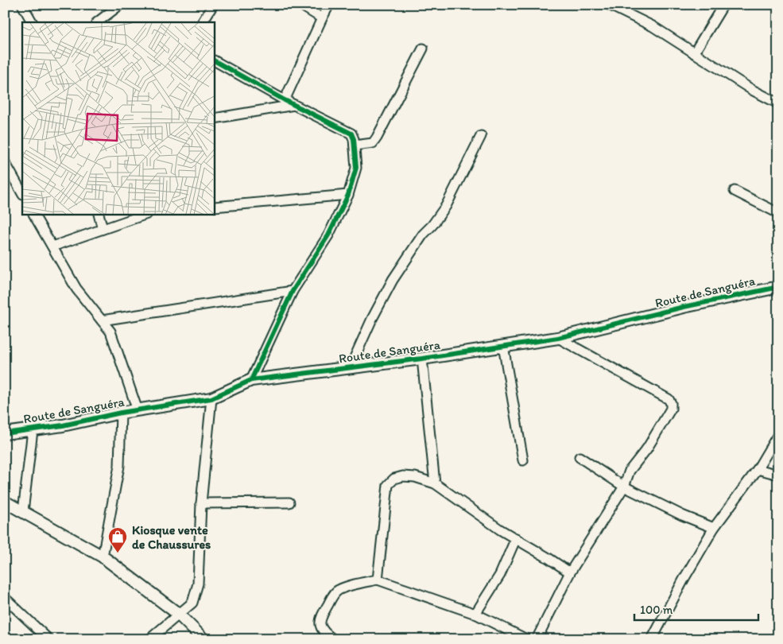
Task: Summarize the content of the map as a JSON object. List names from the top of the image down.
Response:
{
  "streets": {
    "street": ["Route de Sanguéra"]
  },
  "places": {
    "shop": ["Kiosque vente de Chaussures"]
  },
  "scale_bar": "100 m"
}
